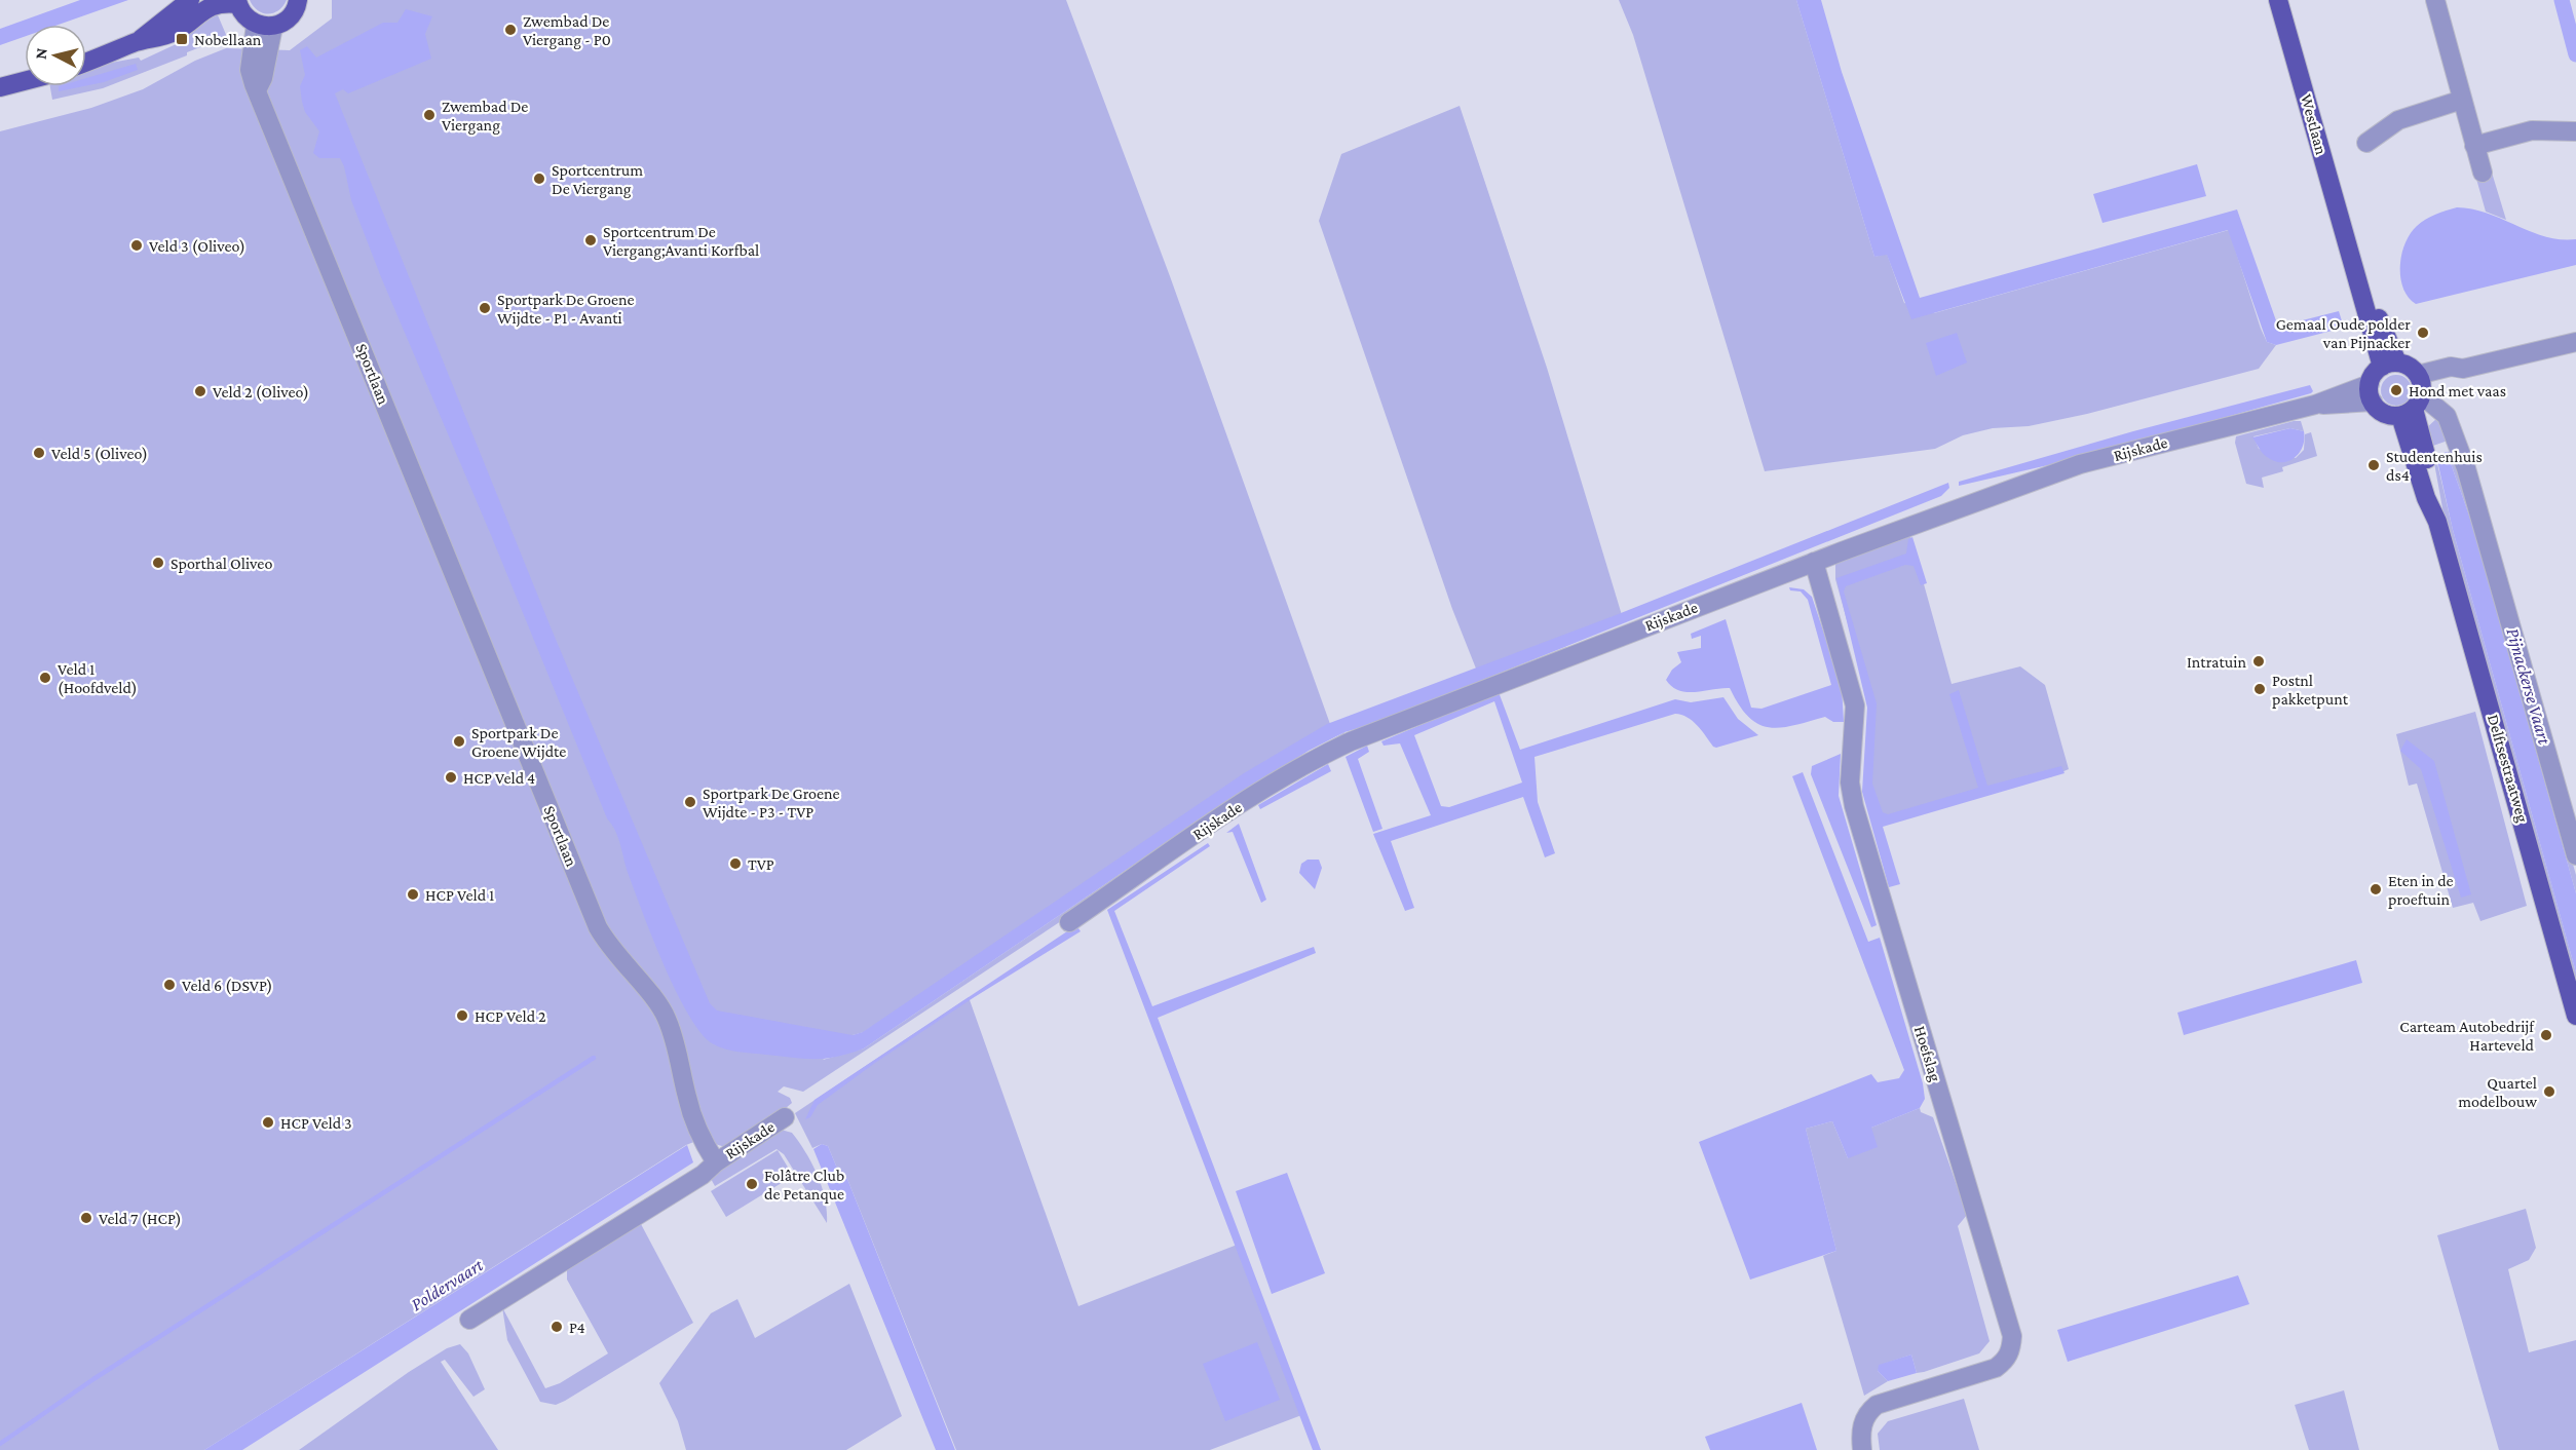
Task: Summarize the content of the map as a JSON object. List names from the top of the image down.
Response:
{
  "streets": {
    "main road": ["Westlaan", "Delftsestraatweg"],
    "street": ["Sportlaan", "Rijskade", "Hoefslag"]
  },
  "crossings": [
    ["Westlaan", "Rijskade"],
    ["Westlaan", "Delftsestraatweg"],
    ["Sportlaan", "Rijskade"],
    ["Rijskade", "Delftsestraatweg"],
    ["Rijskade", "Hoefslag"]
  ],
  "water": ["Pijnackerse Vaart", "Poldervaart"],
  "places": {
    "other": [
      "Zwembad De Viergang - P0",
      "Zwembad De Viergang",
      "Sportcentrum De Viergang",
      "Sportcentrum De Viergang;Avanti Korfbal",
      "Veld 3 (Oliveo)",
      "Sportpark De Groene Wijdte - P1 - Avanti",
      "Gemaal Oude polder van Pijnacker",
      "Hond met vaas",
      "Veld 2 (Oliveo)",
      "Veld 5 (Oliveo)",
      "Studentenhuis ds4",
      "Sporthal Oliveo",
      "Intratuin",
      "Veld 1 (Hoofdveld)",
      "Postnl pakketpunt",
      "Sportpark De Groene Wijdte",
      "HCP Veld 4",
      "Sportpark De Groene Wijdte - P3 - TVP",
      "TVP",
      "Eten in de proeftuin",
      "HCP Veld 1",
      "Veld 6 (DSVP)",
      "HCP Veld 2",
      "Carteam Autobedrijf Harteveld",
      "Quartel modelbouw",
      "HCP Veld 3",
      "Folâtre Club de Petanque",
      "Veld 7 (HCP)",
      "P4"
    ],
    "transit": ["Nobellaan"]
  },
  "north": "left"
}
